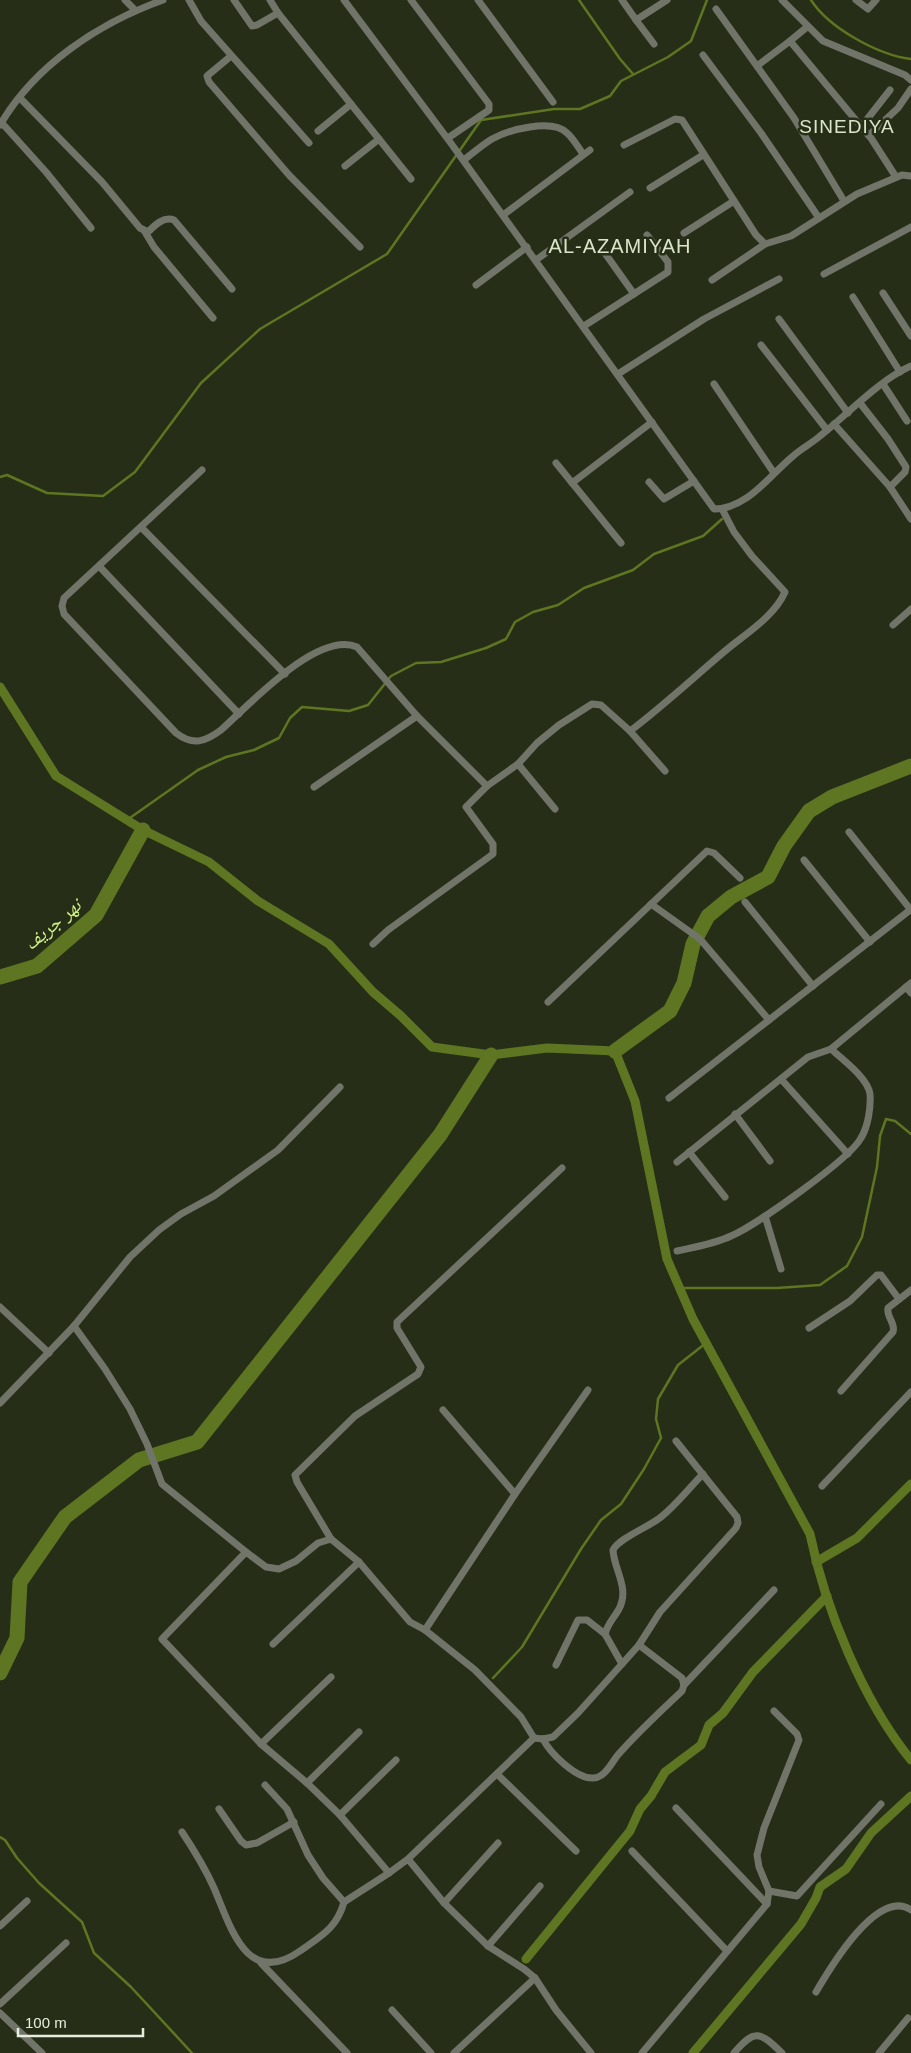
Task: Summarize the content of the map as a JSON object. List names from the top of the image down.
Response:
{
  "districts": ["SINEDIYA", "AL-AZAMIYAH"],
  "water": ["نهر جريف"],
  "scale_bar": "100 m"
}
